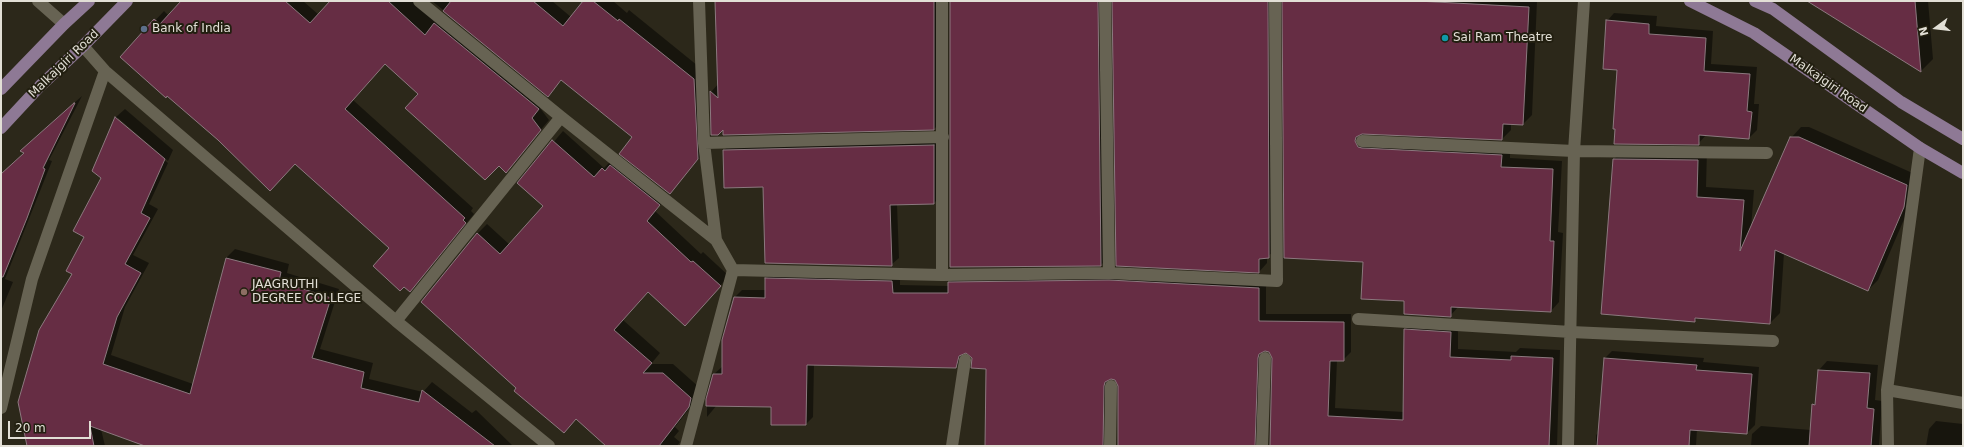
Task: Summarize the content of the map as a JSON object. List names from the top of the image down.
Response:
{
  "streets": {
    "main road": ["Malkajgiri Road"]
  },
  "places": ["Bank of India", "Sai Ram Theatre", "JAAGRUTHI DEGREE COLLEGE"],
  "scale_bar": "20 m",
  "north": "left"
}
